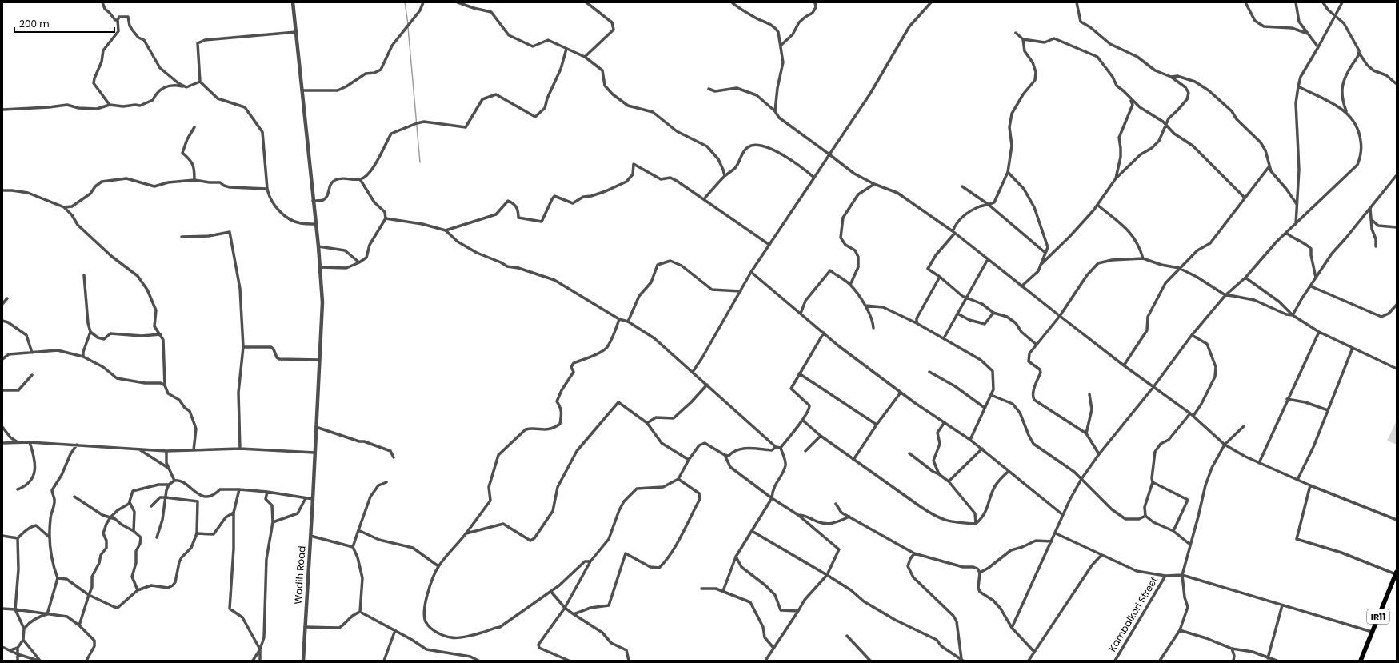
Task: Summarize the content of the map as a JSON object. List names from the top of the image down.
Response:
{
  "streets": {
    "main road": ["IR11"],
    "street": ["Wadih Road", "Kambalkori Street"]
  },
  "scale_bar": "200 m"
}
